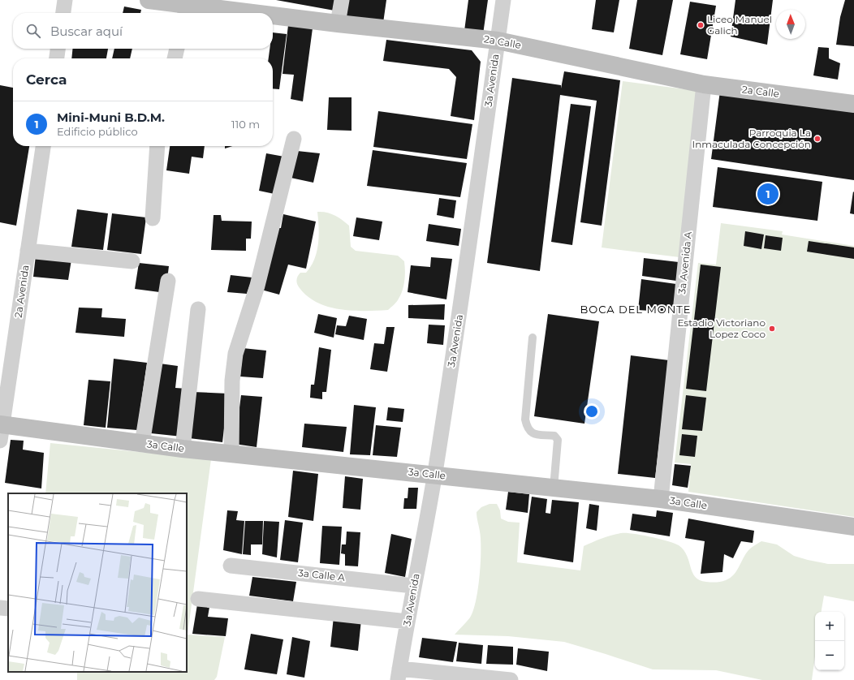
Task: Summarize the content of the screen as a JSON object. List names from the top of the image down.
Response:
{
  "streets": {
    "street": [
      "2a Calle",
      "3a Avenida",
      "3a Avenida A",
      "2a Avenida",
      "3a Calle",
      "3a Calle A"
    ]
  },
  "crossings": [
    ["2a Calle", "3a Avenida"],
    ["2a Calle", "3a Avenida A"],
    ["3a Avenida", "3a Calle"],
    ["3a Avenida", "3a Calle A"],
    ["3a Avenida A", "3a Calle"],
    ["2a Avenida", "3a Calle"]
  ],
  "districts": ["BOCA DEL MONTE"],
  "places": ["Liceo Manuel Galich", "Parroquia La Inmaculada Concepción", "Estadio Victoriano Lopez Coco"],
  "north": "top",
  "page": {
    "search": "Buscar aquí",
    "heading": "Cerca",
    "list": [
      {
        "mark": "1",
        "name": "Mini-Muni B.D.M.",
        "note": "Edificio público",
        "value": "110 m"
      }
    ],
    "pins": "1",
    "map_buttons": ["+", "−"]
  }
}
